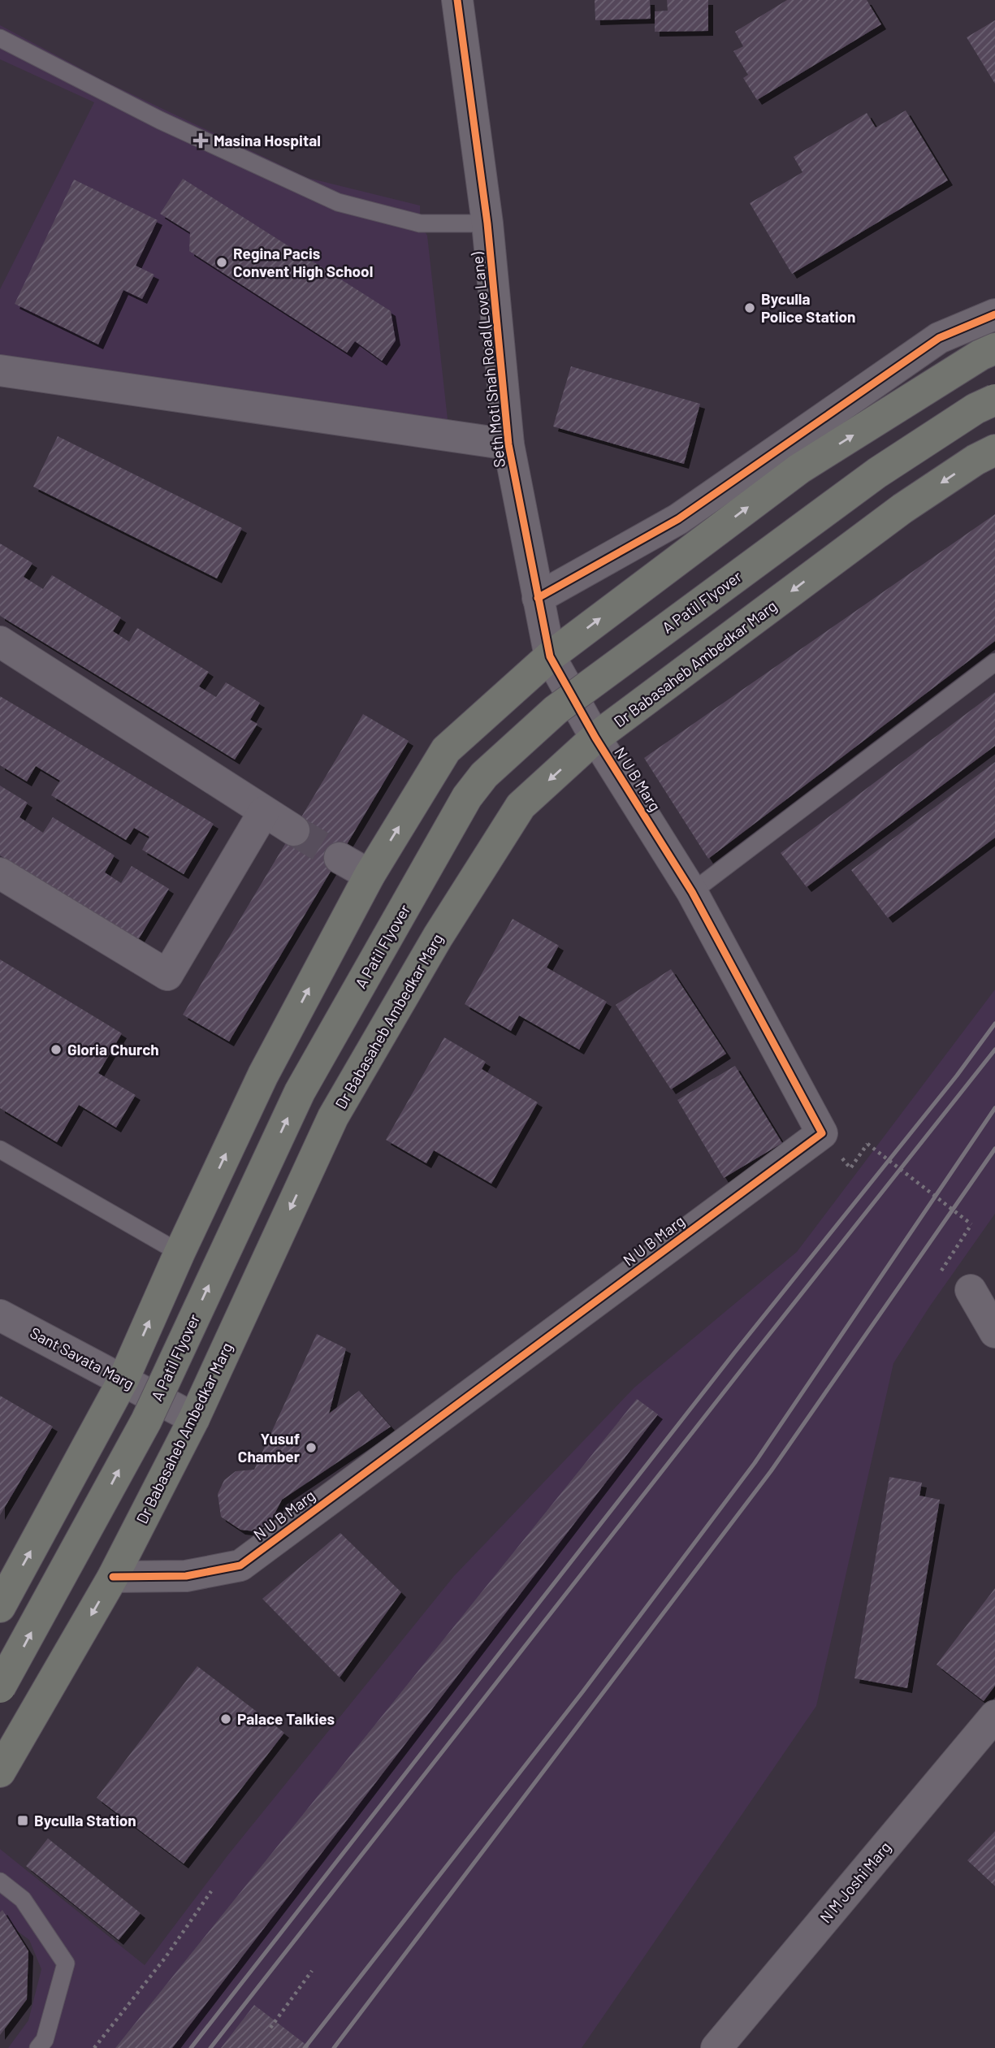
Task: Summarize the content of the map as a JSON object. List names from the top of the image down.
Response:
{
  "streets": {
    "highway": ["A Patil Flyover", "Dr Babasaheb Ambedkar Marg"],
    "street": [
      "Seth Moti Shah Road (Love Lane)",
      "N U B Marg",
      "Sant Savata Marg",
      "N M Joshi Marg"
    ]
  },
  "crossings": [
    ["Seth Moti Shah Road (Love Lane)", "Dr Babasaheb Ambedkar Marg"],
    ["Seth Moti Shah Road (Love Lane)", "N U B Marg"],
    ["Dr Babasaheb Ambedkar Marg", "N U B Marg"],
    ["Dr Babasaheb Ambedkar Marg", "Sant Savata Marg"]
  ],
  "places": {
    "health": ["Masina Hospital"],
    "other": [
      "Regina Pacis Convent High School",
      "Byculla Police Station",
      "Gloria Church",
      "Yusuf Chamber",
      "Palace Talkies"
    ],
    "transit": ["Byculla Station"]
  }
}
